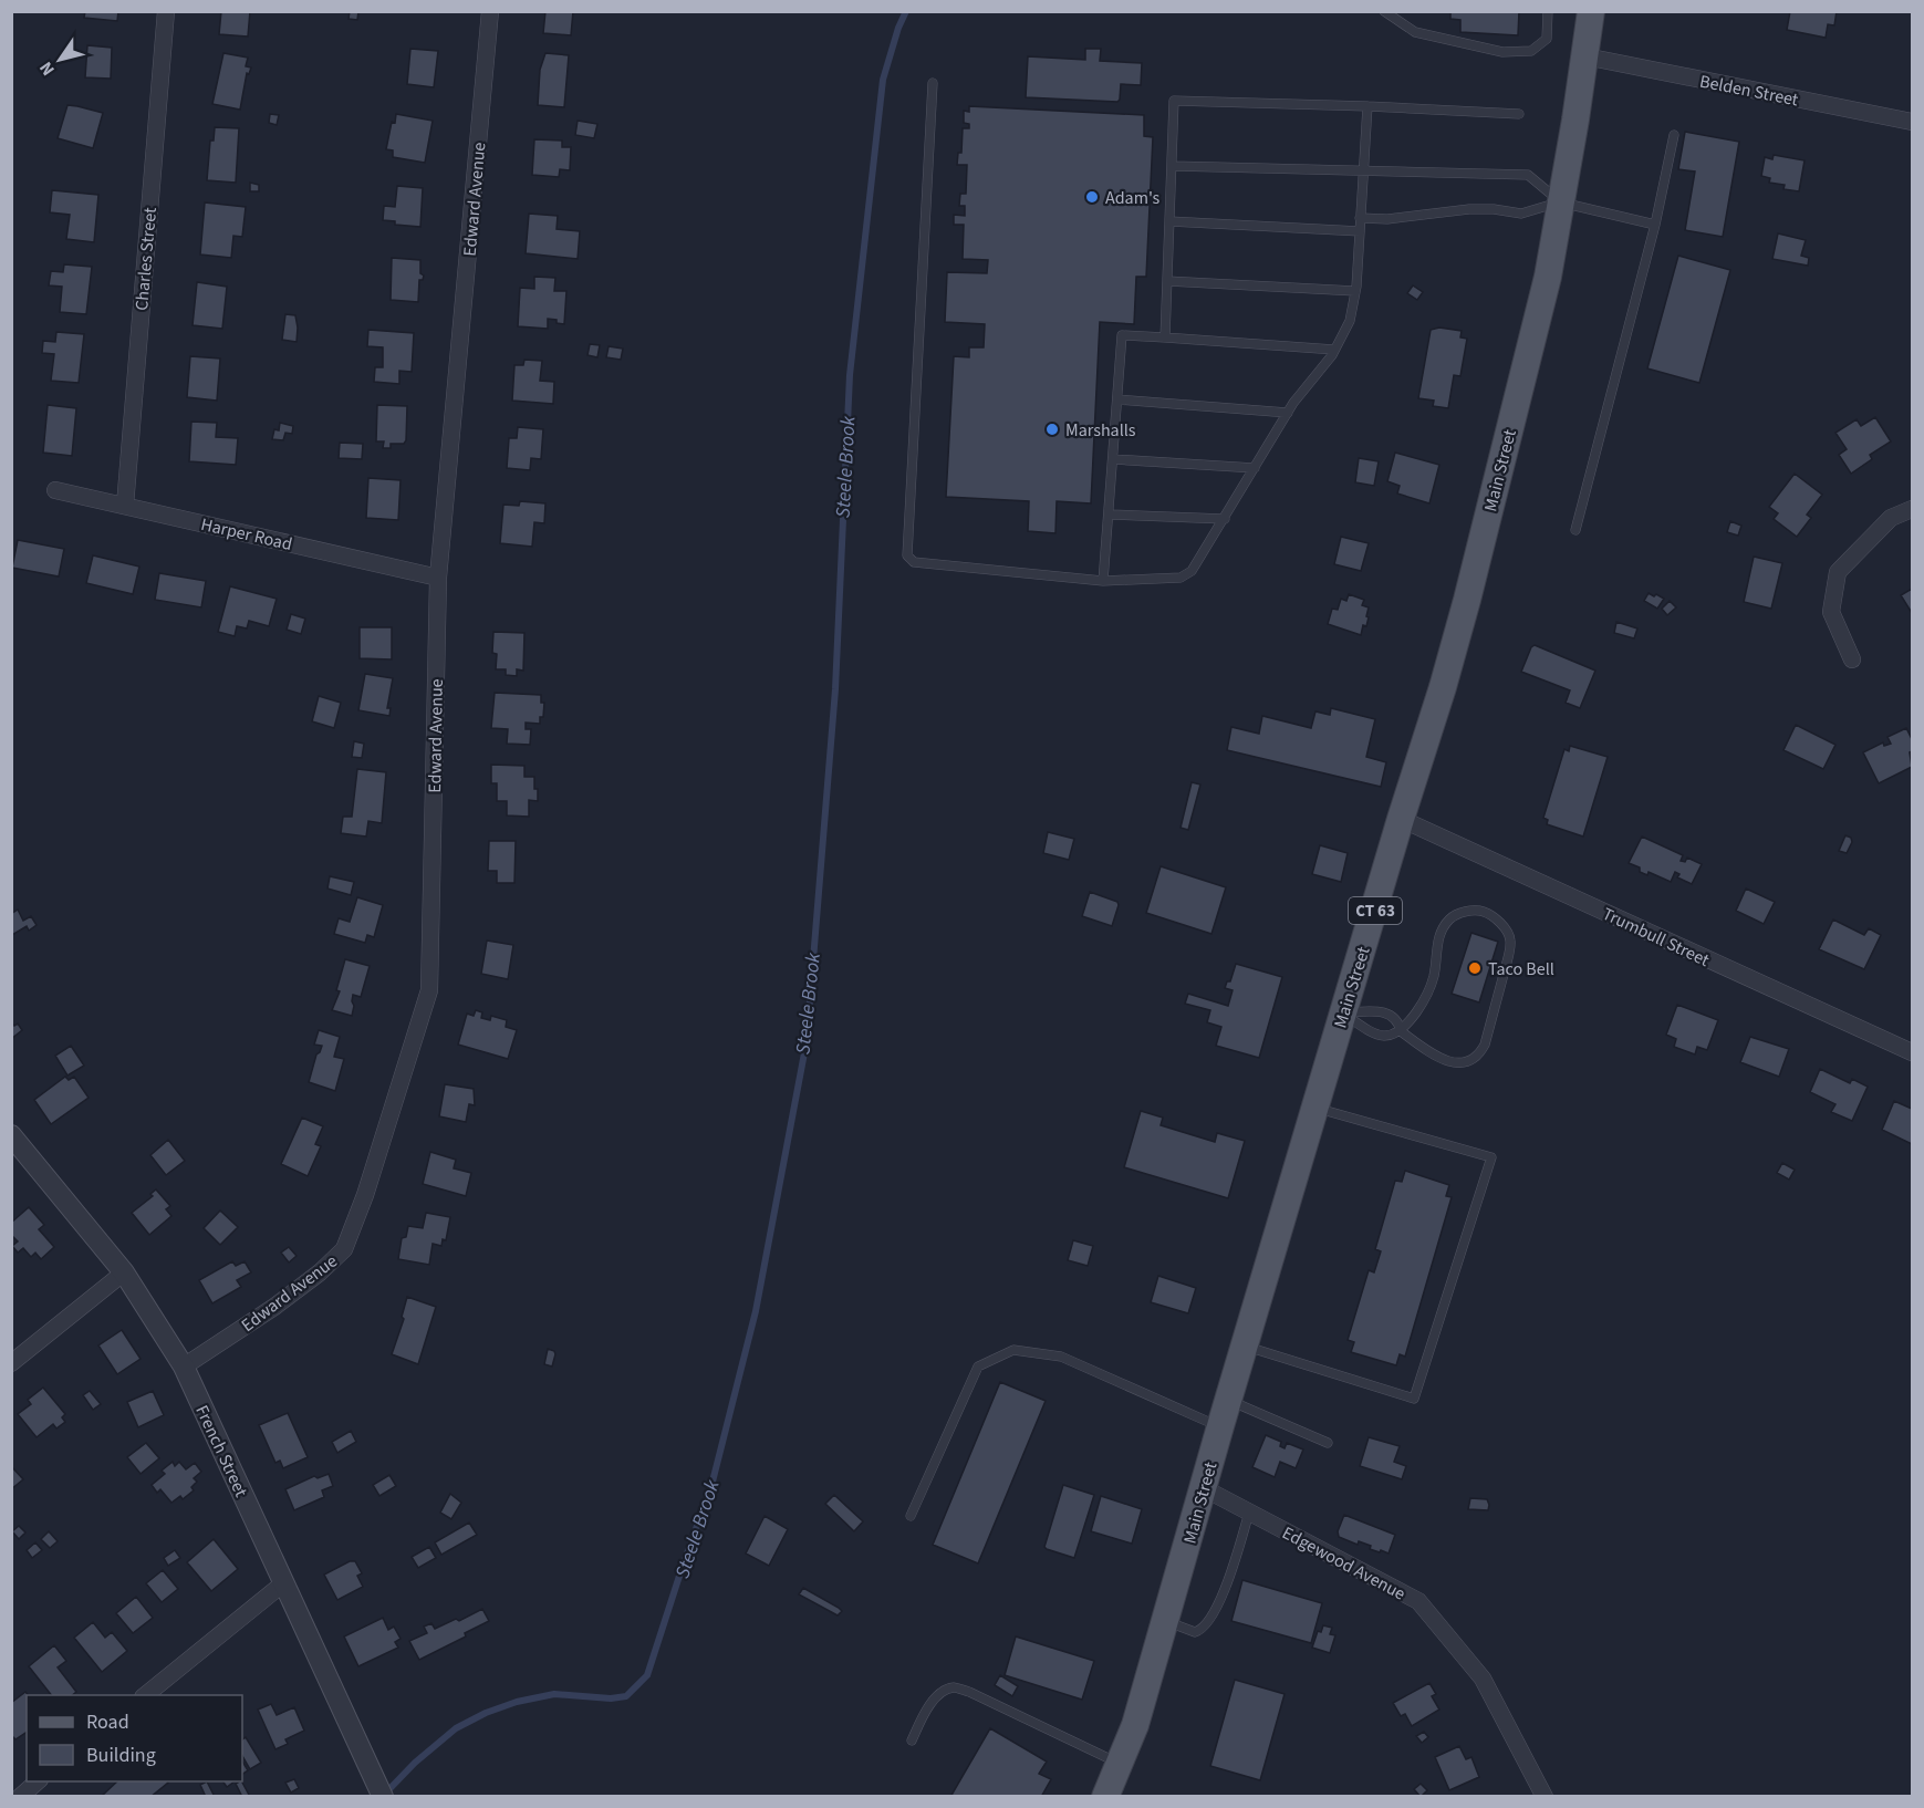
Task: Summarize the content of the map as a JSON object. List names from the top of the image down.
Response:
{
  "streets": {
    "main road": ["Main Street", "CT 63"],
    "street": [
      "Belden Street",
      "Edward Avenue",
      "Charles Street",
      "Harper Road",
      "Trumbull Street",
      "French Street",
      "Edgewood Avenue"
    ]
  },
  "crossings": [
    ["Belden Street", "Main Street"],
    ["Edward Avenue", "Harper Road"],
    ["Edward Avenue", "French Street"],
    ["Charles Street", "Harper Road"],
    ["Main Street", "Trumbull Street"],
    ["Main Street", "Edgewood Avenue"]
  ],
  "water": ["Steele Brook"],
  "places": ["Adam's", "Marshalls", "Taco Bell"],
  "legend": ["Road", "Building"],
  "north": "bottom left"
}
